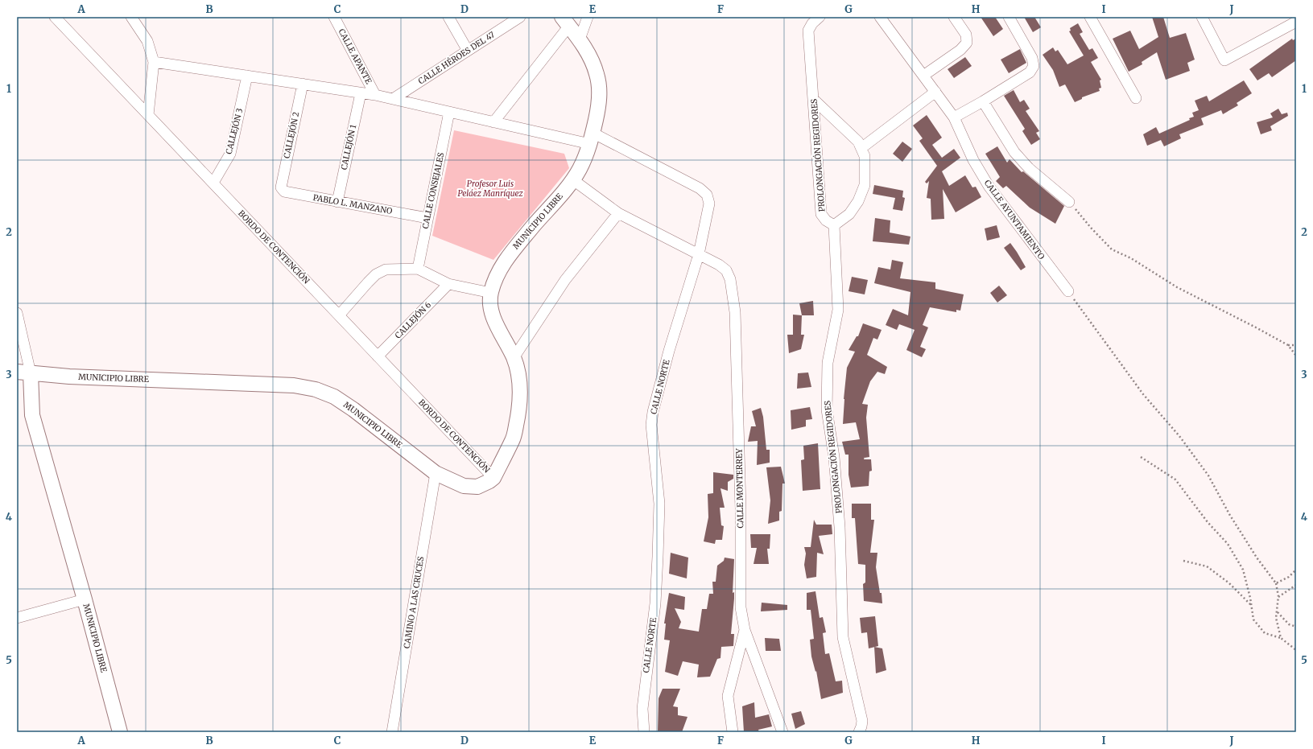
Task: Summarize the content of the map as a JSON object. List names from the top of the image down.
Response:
{
  "streets": {
    "street": [
      "CALLE APANTE",
      "CALLE HÉROES DEL 47",
      "CALLEJÓN 3",
      "CALLEJÓN 2",
      "CALLEJÓN 1",
      "PROLONGACIÓN REGIDORES",
      "CALLE CONSEJALES",
      "PABLO L. MANZANO",
      "CALLE AYUNTAMIENTO",
      "MUNICIPIO LIBRE",
      "BORDO DE CONTENCIÓN",
      "CALLEJÓN 6",
      "CALLE NORTE",
      "CALLE MONTERREY",
      "CAMINO A LAS CRUCES"
    ]
  },
  "crossings": [
    ["CALLEJÓN 3", "BORDO DE CONTENCIÓN"],
    ["CALLEJÓN 2", "PABLO L. MANZANO"],
    ["CALLEJÓN 1", "PABLO L. MANZANO"],
    ["CALLE CONSEJALES", "PABLO L. MANZANO"],
    ["MUNICIPIO LIBRE", "BORDO DE CONTENCIÓN"],
    ["MUNICIPIO LIBRE", "CALLE NORTE"],
    ["MUNICIPIO LIBRE", "CALLE MONTERREY"],
    ["MUNICIPIO LIBRE", "CAMINO A LAS CRUCES"],
    ["BORDO DE CONTENCIÓN", "CALLEJÓN 6"],
    ["CALLE NORTE", "CALLE MONTERREY"]
  ],
  "parks": ["Profesor Luis Peláez Manríquez"],
  "grid": {
    "columns": [
      "A",
      "B",
      "C",
      "D",
      "E",
      "F",
      "G",
      "H",
      "I",
      "J"
    ],
    "rows": [
      "1",
      "2",
      "3",
      "4",
      "5"
    ]
  }
}
